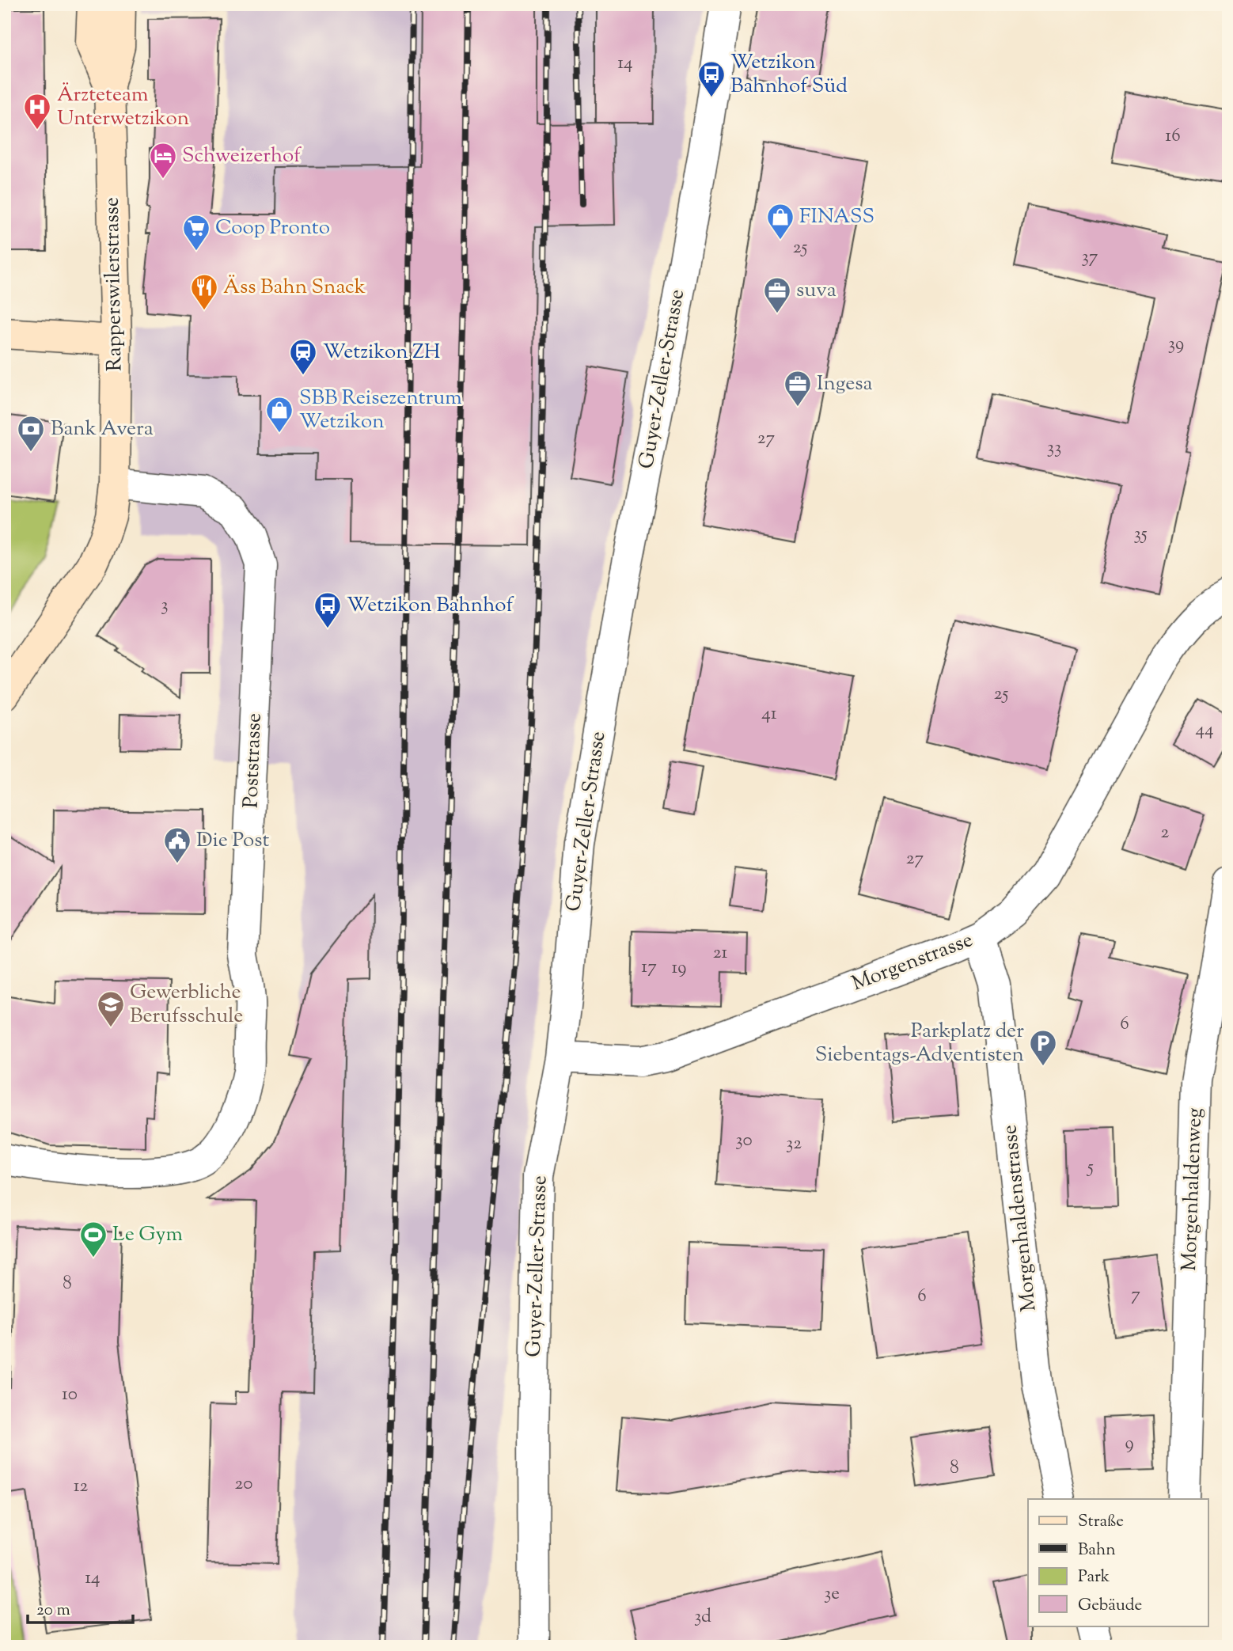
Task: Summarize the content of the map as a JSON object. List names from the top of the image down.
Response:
{
  "streets": {
    "main road": ["Rapperswilerstrasse"],
    "street": [
      "Guyer-Zeller-Strasse",
      "Poststrasse",
      "Morgenstrasse",
      "Morgenhaldenweg",
      "Morgenhaldenstrasse"
    ]
  },
  "crossings": [
    ["Rapperswilerstrasse", "Poststrasse"],
    ["Guyer-Zeller-Strasse", "Morgenstrasse"],
    ["Morgenstrasse", "Morgenhaldenstrasse"]
  ],
  "places": {
    "bus stop": ["Wetzikon Bahnhof Süd", "Wetzikon Bahnhof"],
    "hospital": ["Ärzteteam Unterwetzikon"],
    "hotel": ["Schweizerhof"],
    "shop": ["FINASS", "SBB Reisezentrum Wetzikon"],
    "supermarket": ["Coop Pronto"],
    "restaurant": ["Äss Bahn Snack"],
    "office": ["suva", "Ingesa"],
    "station": ["Wetzikon ZH"],
    "bank": ["Bank Avera"],
    "public building": ["Die Post"],
    "school or university": ["Gewerbliche Berufsschule"],
    "parking": ["Parkplatz der Siebentags-Adventisten"],
    "sports": ["Le Gym"]
  },
  "house_numbers": [
    "14",
    "16",
    "25",
    "37",
    "39",
    "27",
    "33",
    "35",
    "3",
    "25",
    "41",
    "44",
    "2",
    "27",
    "21",
    "17",
    "19",
    "6",
    "30",
    "32",
    "5",
    "8",
    "7",
    "6",
    "10",
    "9",
    "8",
    "20",
    "12",
    "14",
    "3e",
    "3d"
  ],
  "legend": [
    "Straße",
    "Bahn",
    "Park",
    "Gebäude"
  ],
  "scale_bar": "20 m"
}
